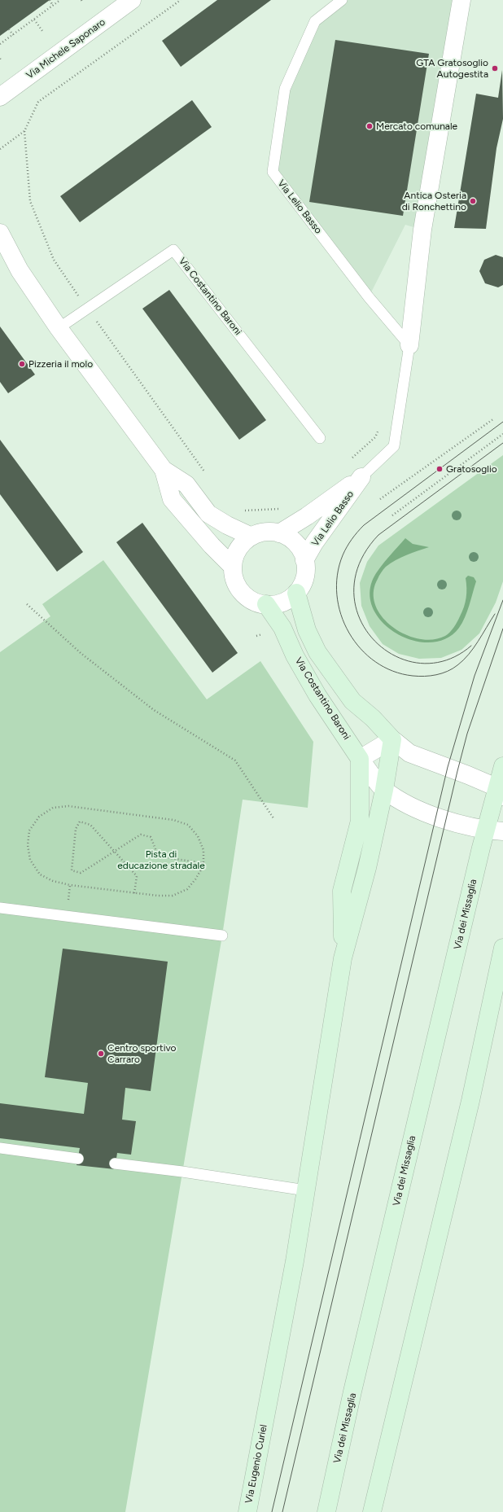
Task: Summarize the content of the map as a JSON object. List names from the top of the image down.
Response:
{
  "streets": {
    "street": [
      "Via Michele Saponaro",
      "Via Lelio Basso",
      "Via Costantino Baroni",
      "Via dei Missaglia",
      "Via Eugenio Curiel"
    ]
  },
  "crossings": [
    ["Via Lelio Basso", "Via Costantino Baroni"],
    ["Via Costantino Baroni", "Via dei Missaglia"]
  ],
  "parks": ["Pista di educazione stradale"],
  "places": [
    "GTA Gratosoglio Autogestita",
    "Mercato comunale",
    "Antica Osteria di Ronchettino",
    "Pizzeria il molo",
    "Gratosoglio",
    "Centro sportivo Carraro"
  ]
}
